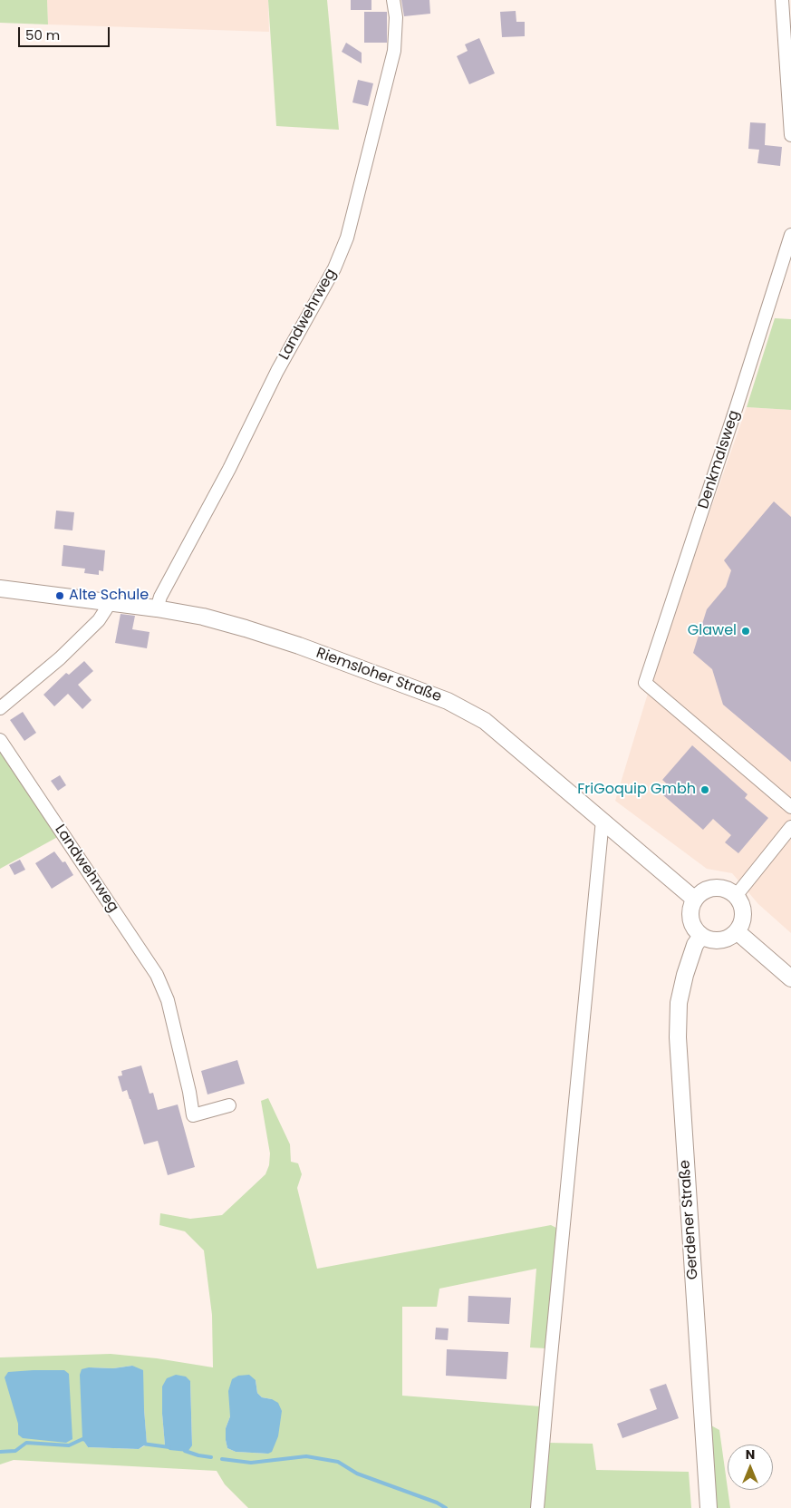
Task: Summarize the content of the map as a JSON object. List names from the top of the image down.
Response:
{
  "streets": {
    "main road": ["Riemsloher Straße", "Gerdener Straße"],
    "street": ["Landwehrweg", "Denkmalsweg"]
  },
  "crossings": [
    ["Landwehrweg", "Riemsloher Straße"],
    ["Riemsloher Straße", "Gerdener Straße"]
  ],
  "places": ["Alte Schule", "Glawel", "FriGoquip Gmbh"],
  "scale_bar": "50 m",
  "north": "top"
}
